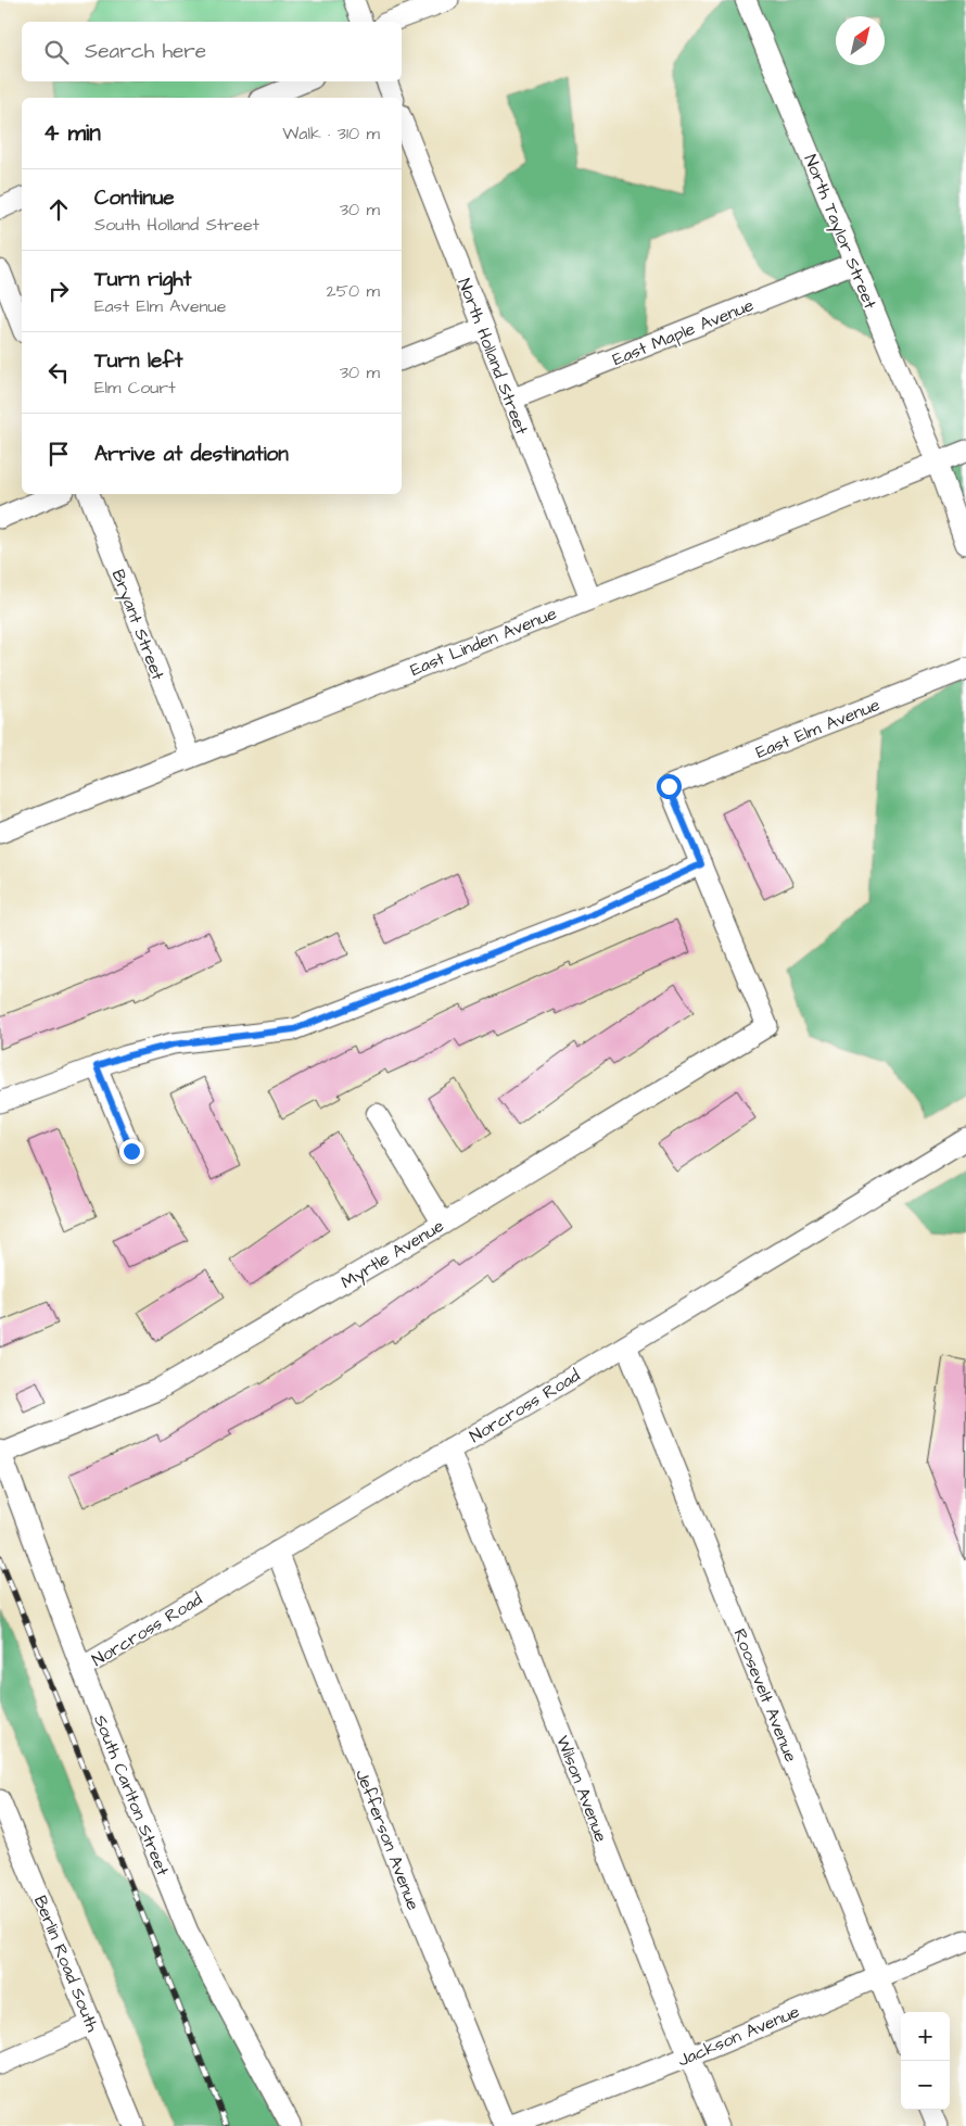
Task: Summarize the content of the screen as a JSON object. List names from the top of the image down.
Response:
{
  "streets": {
    "street": [
      "North Taylor Street",
      "East Maple Avenue",
      "North Holland Street",
      "Bryant Street",
      "East Linden Avenue",
      "East Elm Avenue",
      "Myrtle Avenue",
      "Norcross Road",
      "Roosevelt Avenue",
      "Wilson Avenue",
      "South Carlton Street",
      "Jefferson Avenue",
      "Berlin Road South",
      "Jackson Avenue"
    ]
  },
  "crossings": [
    ["North Taylor Street", "East Maple Avenue"],
    ["North Taylor Street", "East Linden Avenue"],
    ["East Maple Avenue", "North Holland Street"],
    ["North Holland Street", "East Linden Avenue"],
    ["Bryant Street", "East Linden Avenue"],
    ["East Elm Avenue", "Myrtle Avenue"],
    ["Myrtle Avenue", "South Carlton Street"],
    ["Norcross Road", "Roosevelt Avenue"],
    ["Norcross Road", "Wilson Avenue"],
    ["Norcross Road", "South Carlton Street"],
    ["Norcross Road", "Jefferson Avenue"],
    ["Roosevelt Avenue", "Jackson Avenue"],
    ["Wilson Avenue", "Jackson Avenue"]
  ],
  "north": "top right",
  "page": {
    "search": "Search here",
    "heading": ["4 min", "Walk · 310 m"],
    "list": [
      ["Continue", "South Holland Street", "30 m"],
      ["Turn right", "East Elm Avenue", "250 m"],
      ["Turn left", "Elm Court", "30 m"],
      "Arrive at destination"
    ],
    "map_buttons": ["+", "−"]
  }
}
